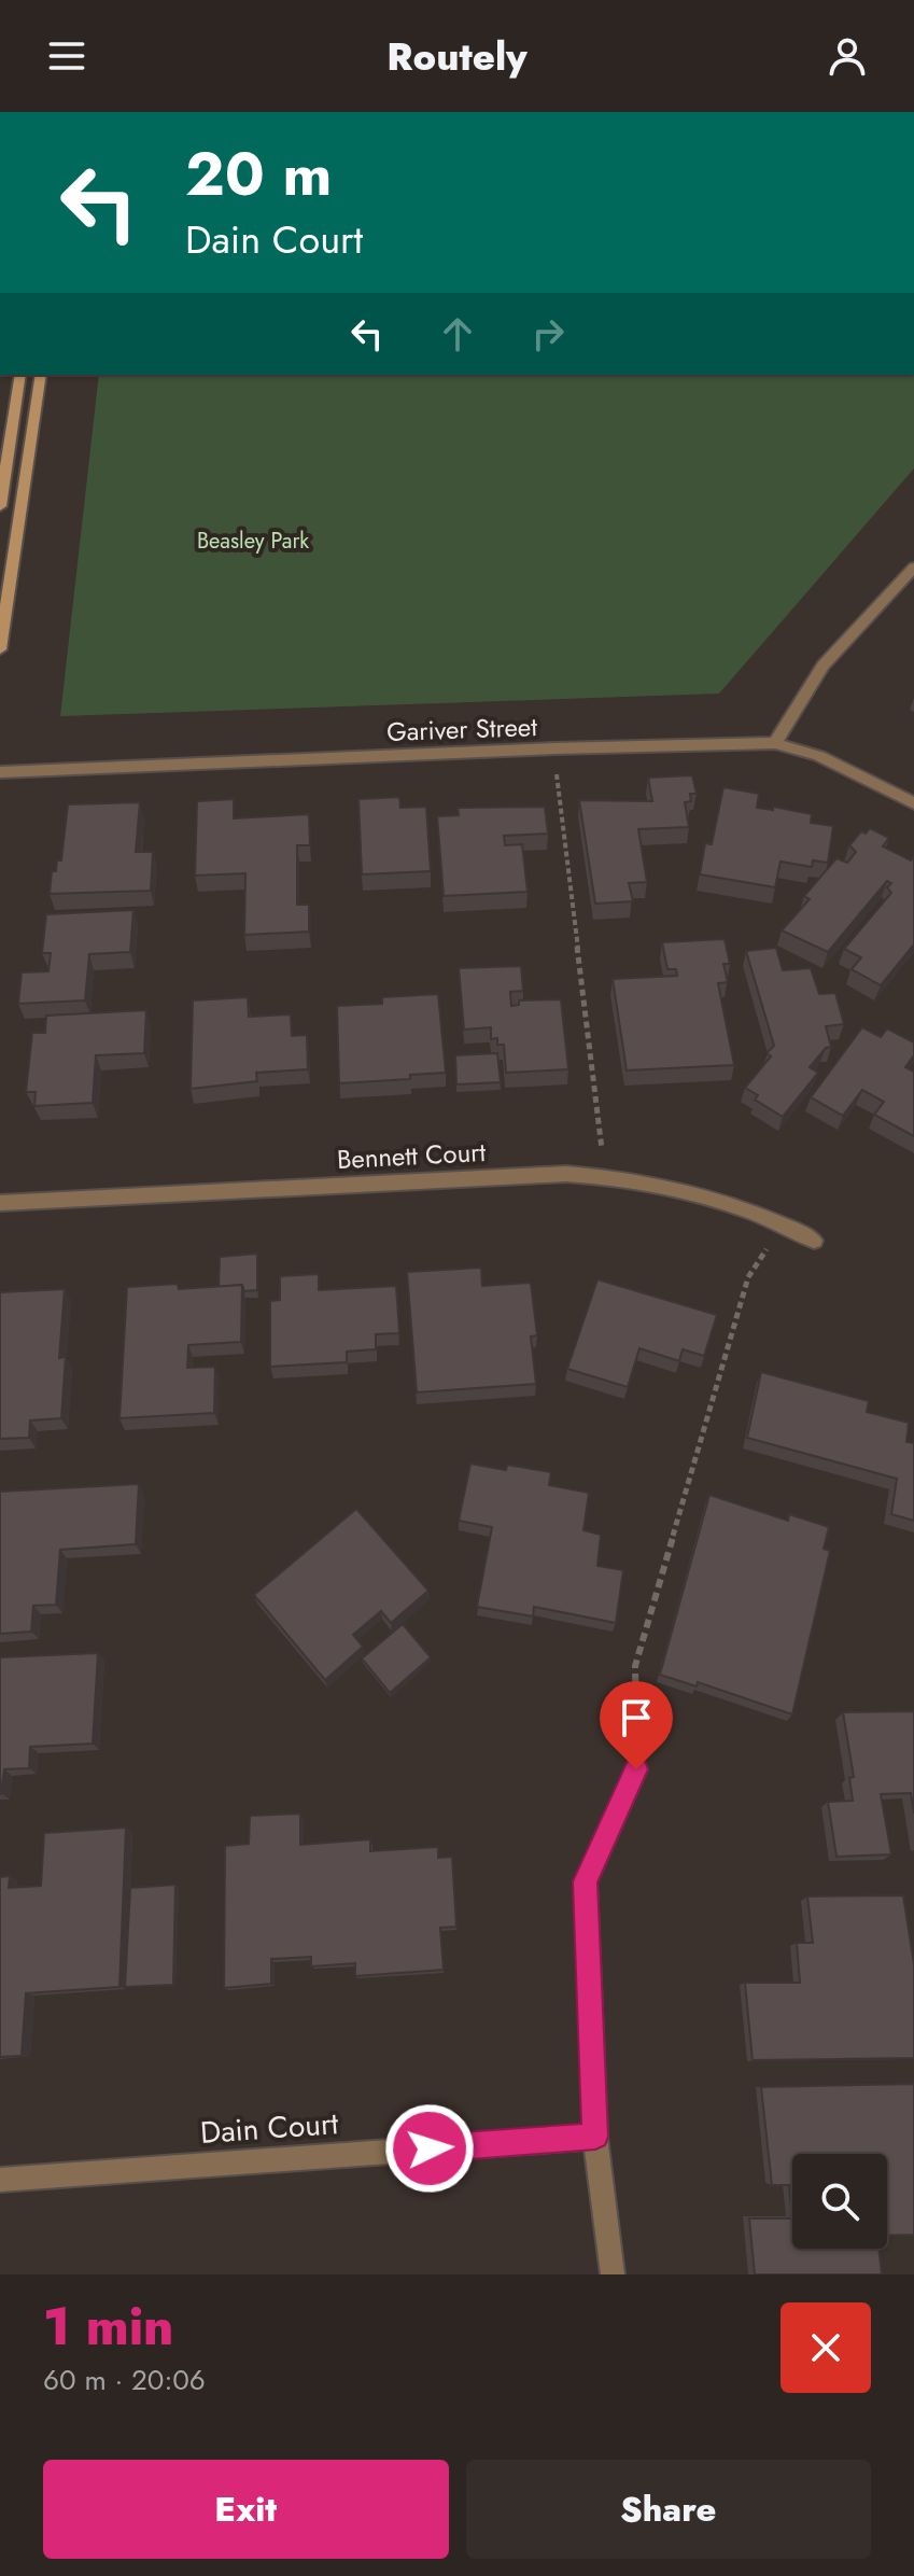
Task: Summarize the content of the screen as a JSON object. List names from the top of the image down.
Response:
{
  "streets": {
    "street": ["Gariver Street", "Bennett Court", "Dain Court"]
  },
  "parks": ["Beasley Park"],
  "page": {
    "header": "Routely",
    "turn": ["20 m", "Dain Court"],
    "heading": ["1 min", "60 m · 20:06"],
    "buttons": ["Exit", "Share"]
  }
}
